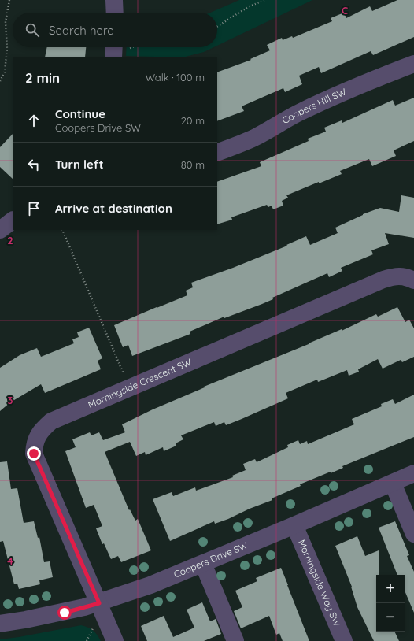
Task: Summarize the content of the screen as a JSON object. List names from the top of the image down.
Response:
{
  "streets": {
    "street": [
      "Coopers Hill SW",
      "Morningside Crescent SW",
      "Coopers Drive SW",
      "Morningside Way SW"
    ]
  },
  "crossings": [
    ["Morningside Crescent SW", "Coopers Drive SW"],
    ["Coopers Drive SW", "Morningside Way SW"]
  ],
  "page": {
    "search": "Search here",
    "heading": ["2 min", "Walk · 100 m"],
    "list": [
      ["Continue", "Coopers Drive SW", "20 m"],
      ["Turn left", "80 m"],
      "Arrive at destination"
    ],
    "map_buttons": ["+", "−"]
  },
  "grid": {
    "columns": ["C"],
    "rows": ["2", "3", "4"]
  }
}
